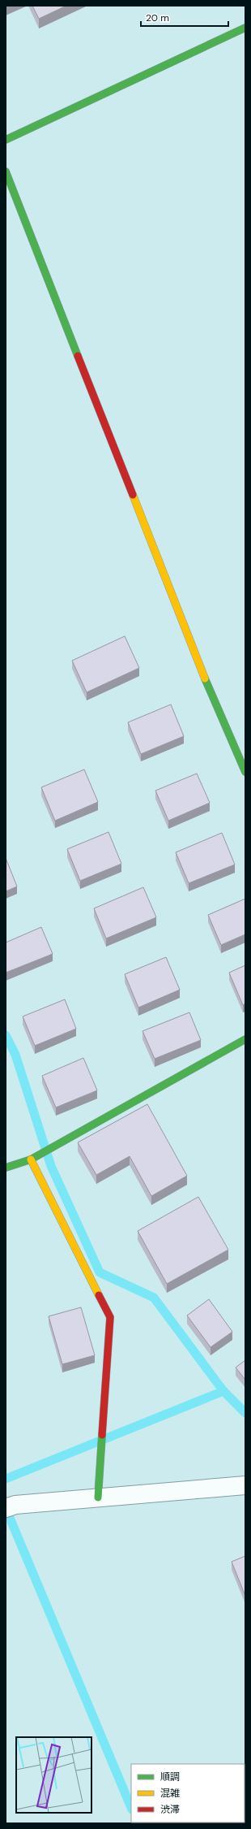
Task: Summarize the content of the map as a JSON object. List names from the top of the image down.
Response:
{
  "legend": ["順調", "混雑", "渋滞"],
  "scale_bar": "20 m"
}
